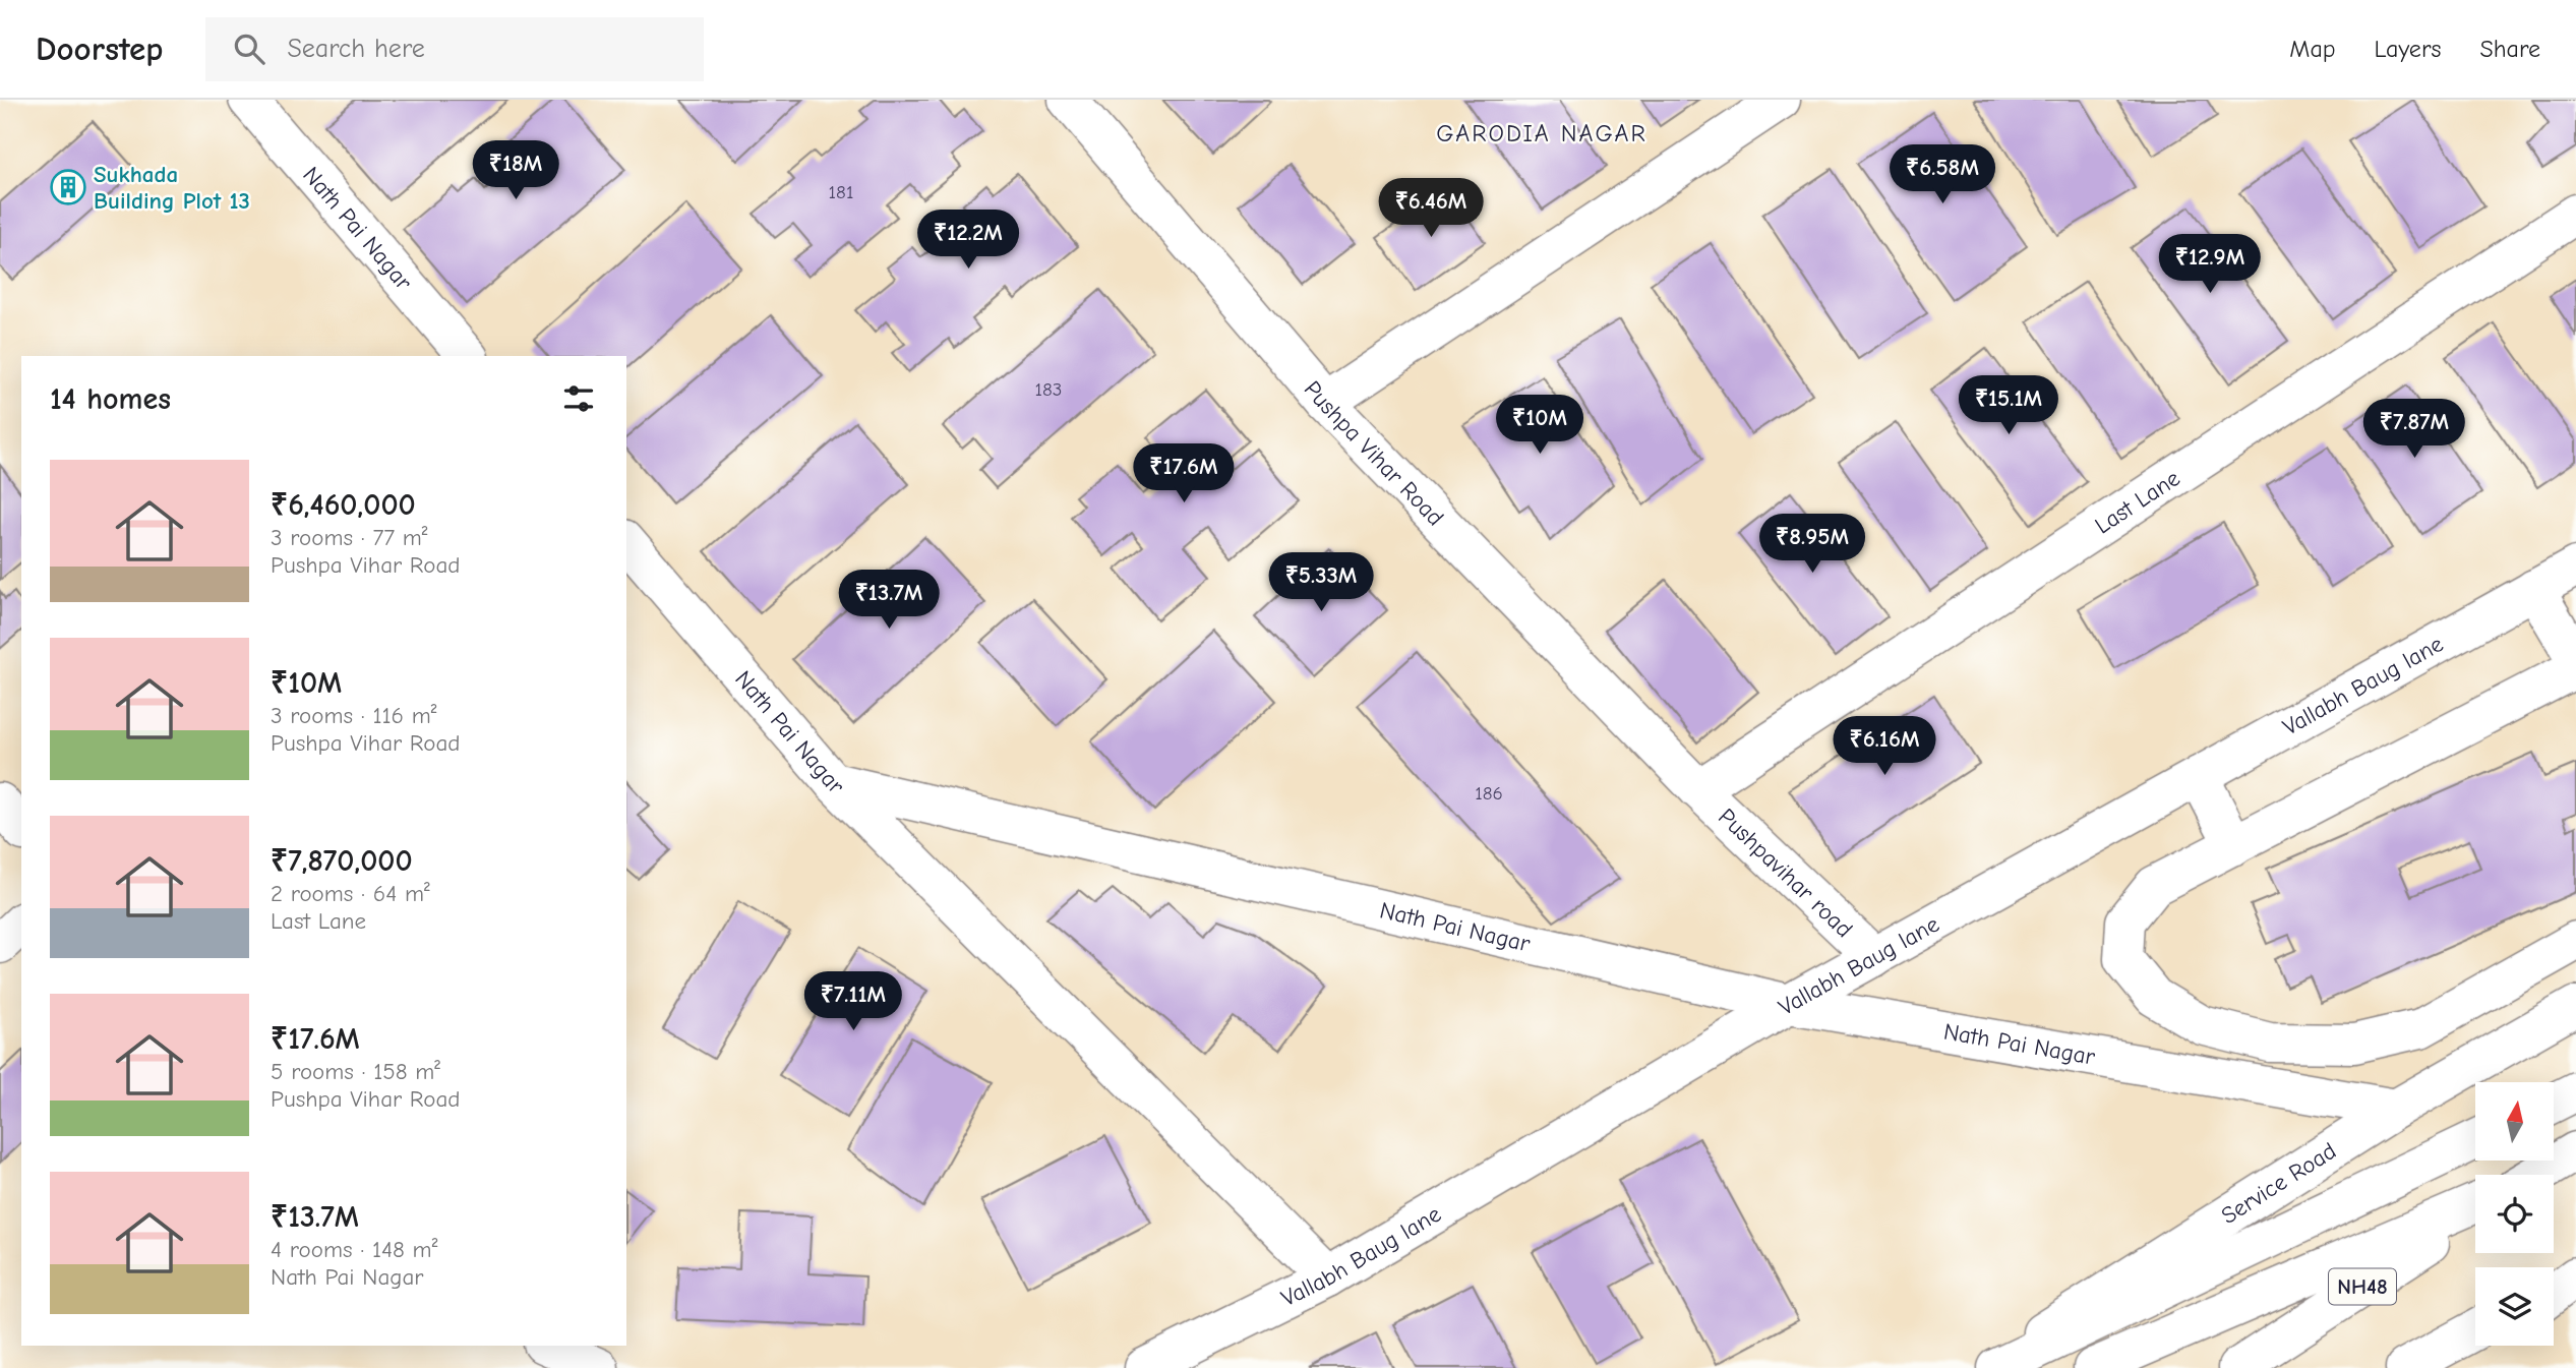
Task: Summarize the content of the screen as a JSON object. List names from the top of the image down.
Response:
{
  "streets": {
    "main road": [
      "Nath Pai Nagar",
      "Pushpa Vihar Road",
      "Last Lane",
      "Vallabh Baug lane",
      "Pushpavihar road",
      "Service Road",
      "NH48"
    ]
  },
  "crossings": [
    ["Nath Pai Nagar", "Vallabh Baug lane"],
    ["Nath Pai Nagar", "Service Road"],
    ["Pushpa Vihar Road", "Last Lane"],
    ["Pushpa Vihar Road", "Pushpavihar road"],
    ["Last Lane", "Pushpavihar road"],
    ["Vallabh Baug lane", "Pushpavihar road"]
  ],
  "districts": ["GARODIA NAGAR"],
  "places": {
    "building": ["Sukhada Building Plot 13"]
  },
  "house_numbers": ["181", "183", "186"],
  "north": "top",
  "page": {
    "header": "Doorstep",
    "search": "Search here",
    "nav": ["Map", "Layers", "Share"],
    "price": [
      "₹18M",
      "₹6.58M",
      "₹6.46M",
      "₹12.2M",
      "₹12.9M",
      "₹15.1M",
      "₹10M",
      "₹7.87M",
      "₹17.6M",
      "₹8.95M",
      "₹5.33M",
      "₹13.7M",
      "₹6.16M",
      "₹7.11M"
    ],
    "heading": "14 homes",
    "list": [
      {
        "name": "₹6,460,000",
        "note": "3 rooms · 77 m² · Pushpa Vihar Road"
      },
      {
        "name": "₹10M",
        "note": "3 rooms · 116 m² · Pushpa Vihar Road"
      },
      {
        "name": "₹7,870,000",
        "note": "2 rooms · 64 m² · Last Lane"
      },
      {
        "name": "₹17.6M",
        "note": "5 rooms · 158 m² · Pushpa Vihar Road"
      },
      {
        "name": "₹13.7M",
        "note": "4 rooms · 148 m² · Nath Pai Nagar"
      }
    ]
  }
}
